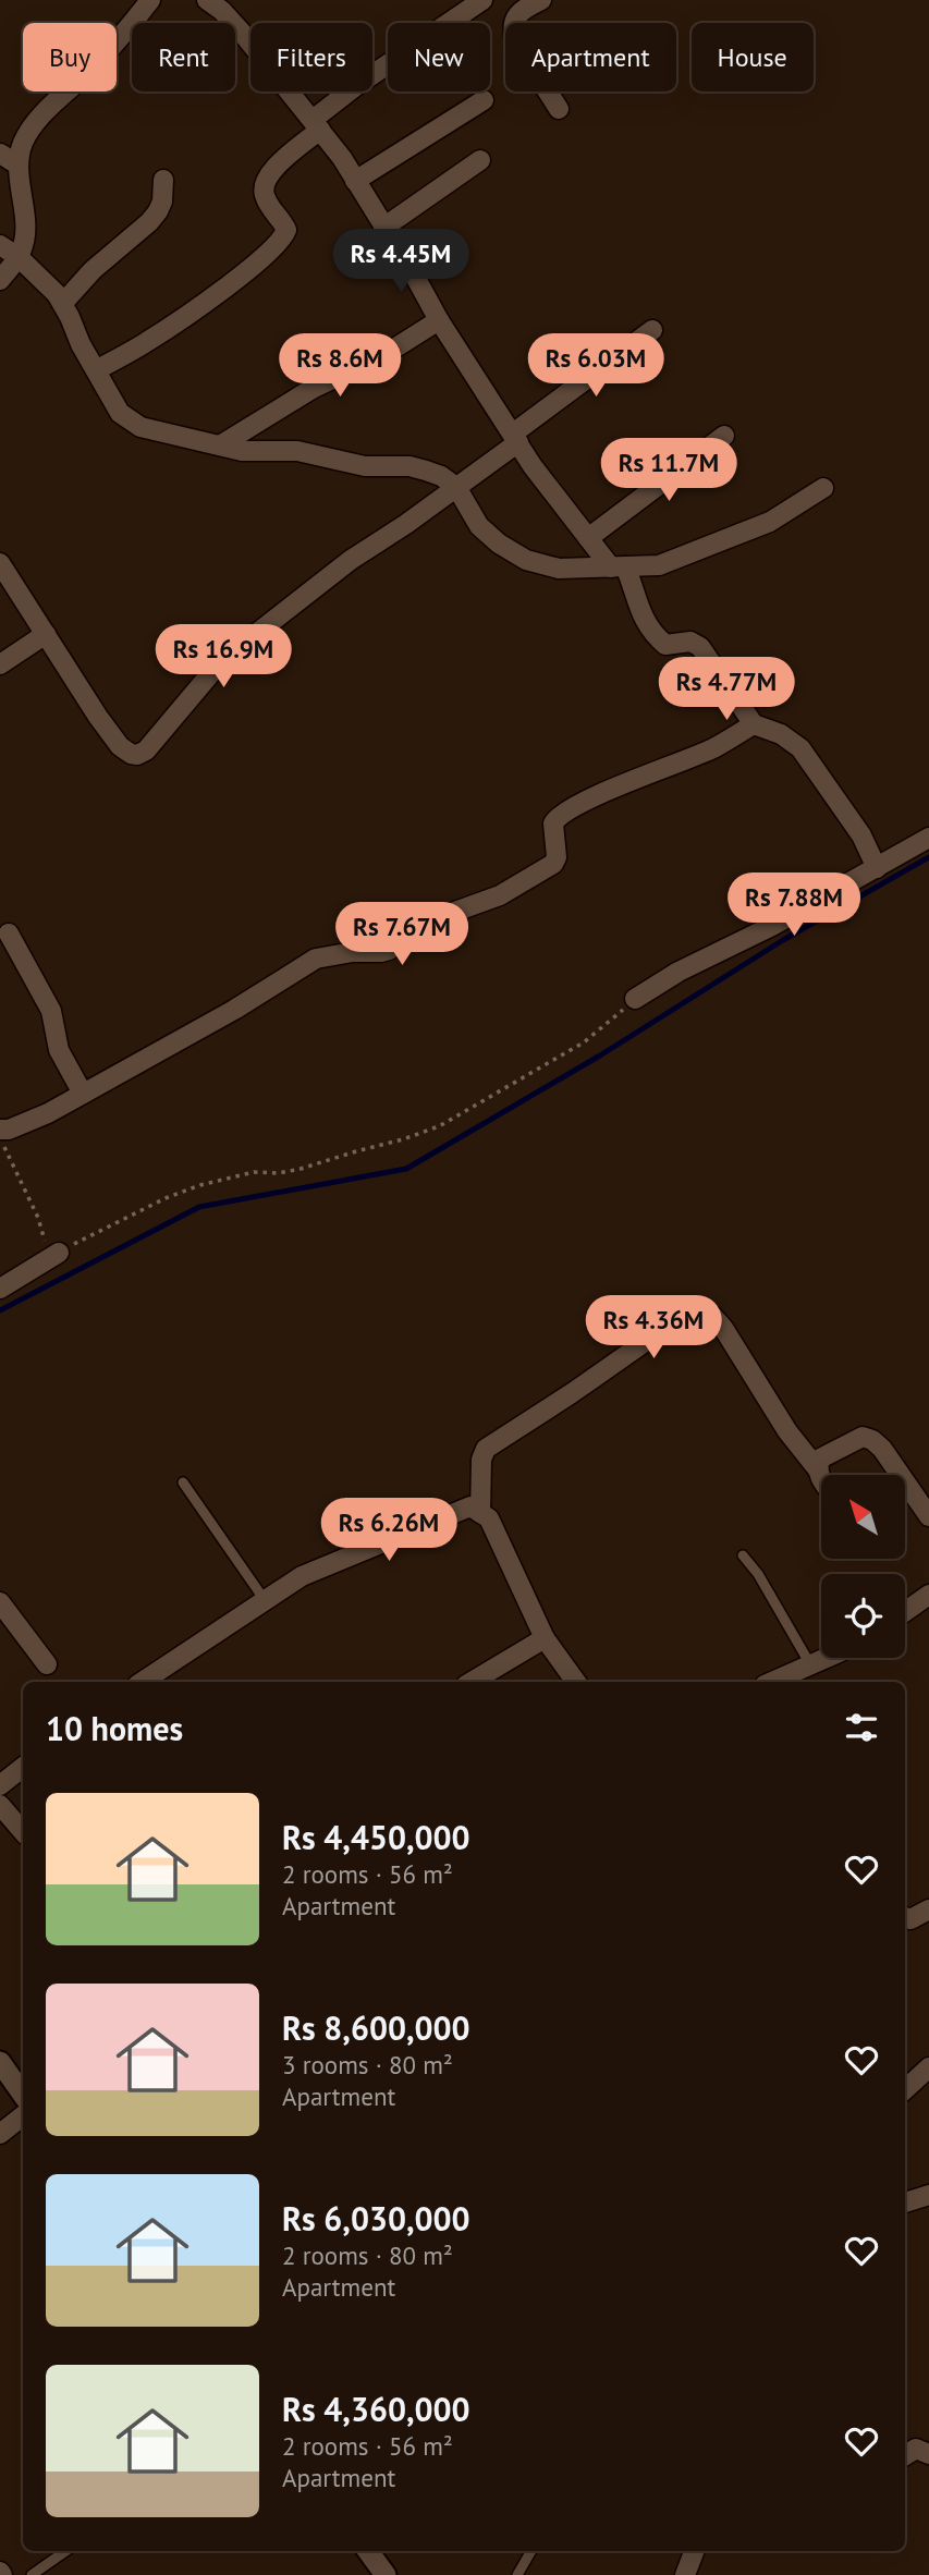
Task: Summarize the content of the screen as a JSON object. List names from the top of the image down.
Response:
{
  "north": "top left",
  "page": {
    "chip": [
      "Buy",
      "Rent",
      "Filters",
      "New",
      "Apartment",
      "House"
    ],
    "price": [
      "Rs 4.45M",
      "Rs 8.6M",
      "Rs 6.03M",
      "Rs 11.7M",
      "Rs 16.9M",
      "Rs 4.77M",
      "Rs 7.88M",
      "Rs 7.67M",
      "Rs 4.36M",
      "Rs 6.26M"
    ],
    "heading": "10 homes",
    "list": [
      {
        "name": "Rs 4,450,000",
        "note": "2 rooms · 56 m² · Apartment"
      },
      {
        "name": "Rs 8,600,000",
        "note": "3 rooms · 80 m² · Apartment"
      },
      {
        "name": "Rs 6,030,000",
        "note": "2 rooms · 80 m² · Apartment"
      },
      {
        "name": "Rs 4,360,000",
        "note": "2 rooms · 56 m² · Apartment"
      }
    ]
  }
}
